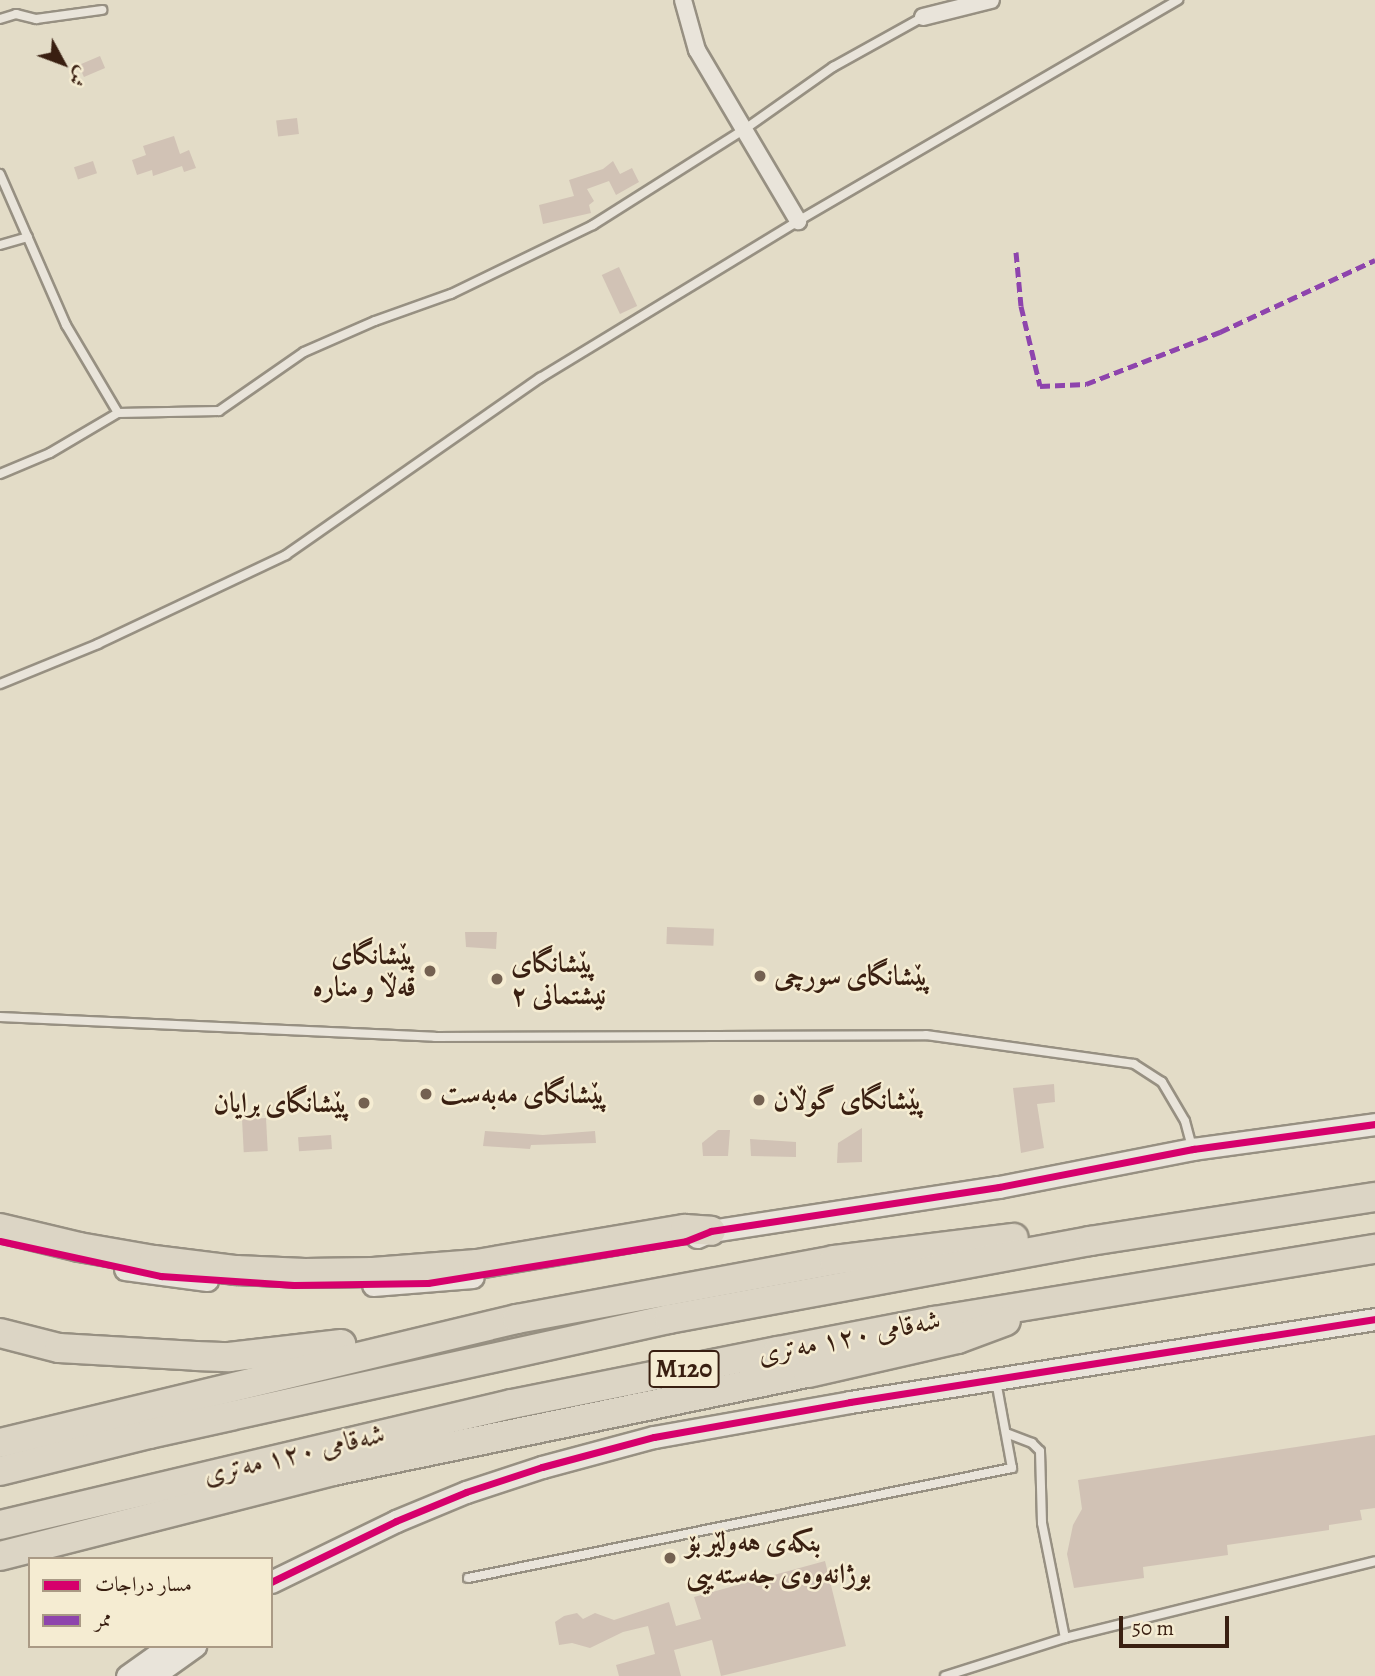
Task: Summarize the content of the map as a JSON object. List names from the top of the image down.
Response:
{
  "streets": {
    "highway": ["شەقامی ١٢٠ مەتری", "M120"]
  },
  "places": [
    "پێشانگای قەڵا و منارە",
    "پێشانگای سورچی",
    "پێشانگای نیشتمانی ٢",
    "پێشانگای مەبەست",
    "پێشانگای گوڵان",
    "پێشانگای برایان",
    "بنکەی هەولێر بۆ بوژانەوەی جەستەییی"
  ],
  "legend": ["مسار دراجات", "ممر"],
  "scale_bar": "50 m",
  "north": "bottom right"
}
